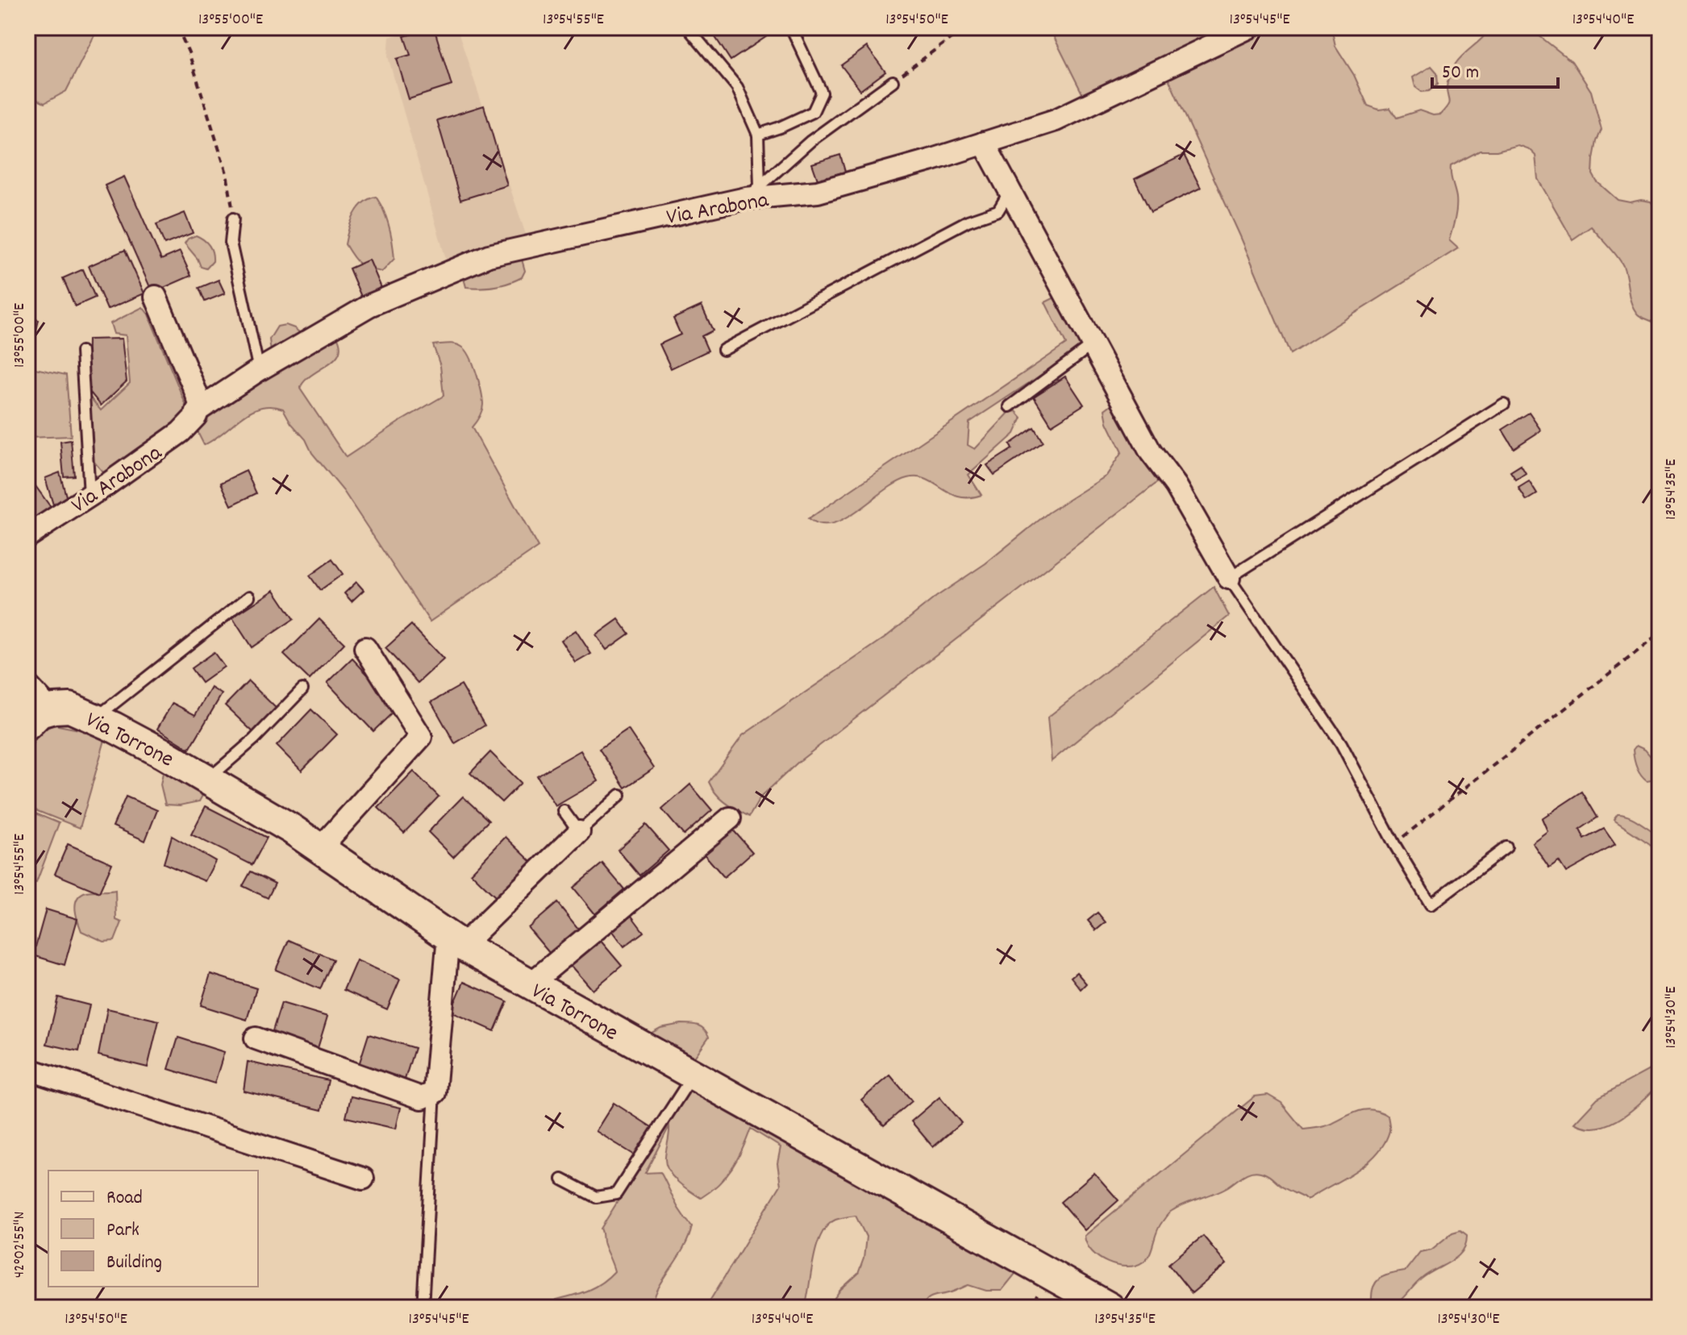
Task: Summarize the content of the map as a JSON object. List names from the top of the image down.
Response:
{
  "streets": {
    "main road": ["Via Torrone"],
    "street": ["Via Arabona"]
  },
  "legend": ["Road", "Park", "Building"],
  "scale_bar": "50 m",
  "coordinates": [
    "13°55'00\"E",
    "13°54'55\"E",
    "13°54'50\"E",
    "13°54'45\"E",
    "13°54'40\"E",
    "13°54'35\"E",
    "13°54'30\"E",
    "42°02'55\"N"
  ]
}
